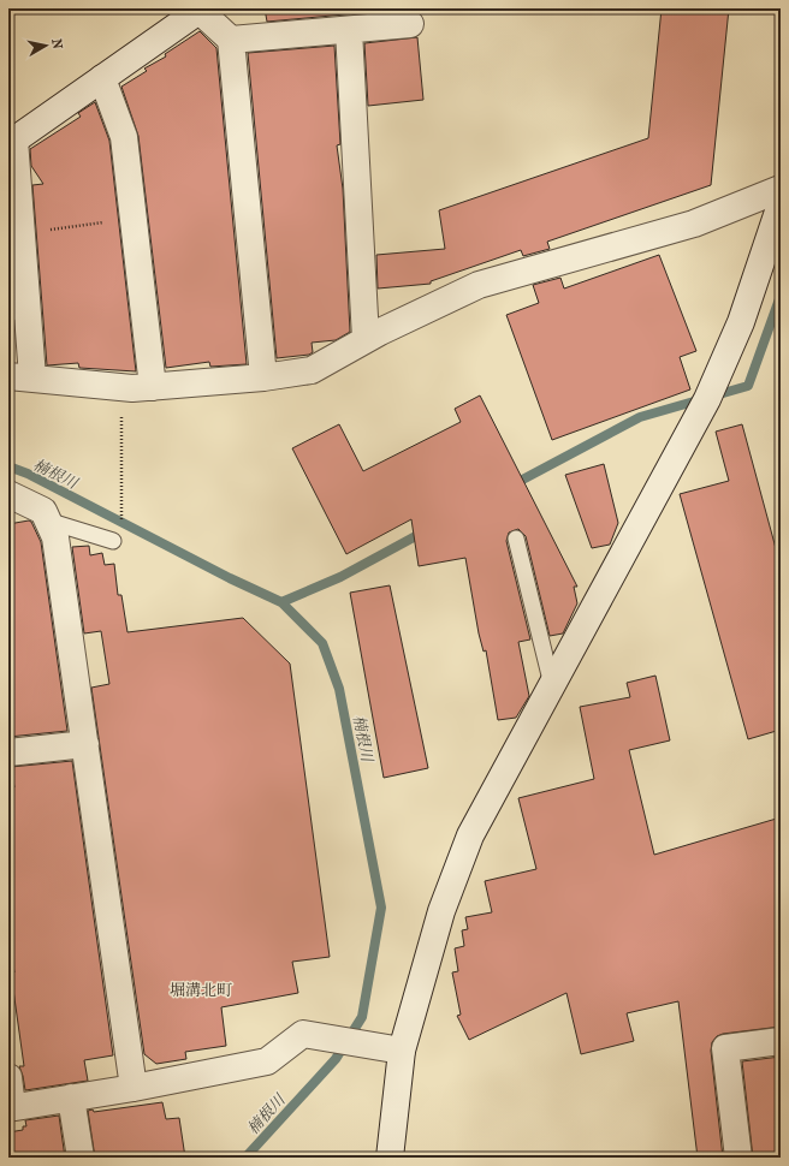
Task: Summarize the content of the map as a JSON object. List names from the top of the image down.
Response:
{
  "districts": ["堀溝北町"],
  "water": ["楠根川"],
  "north": "right"
}
